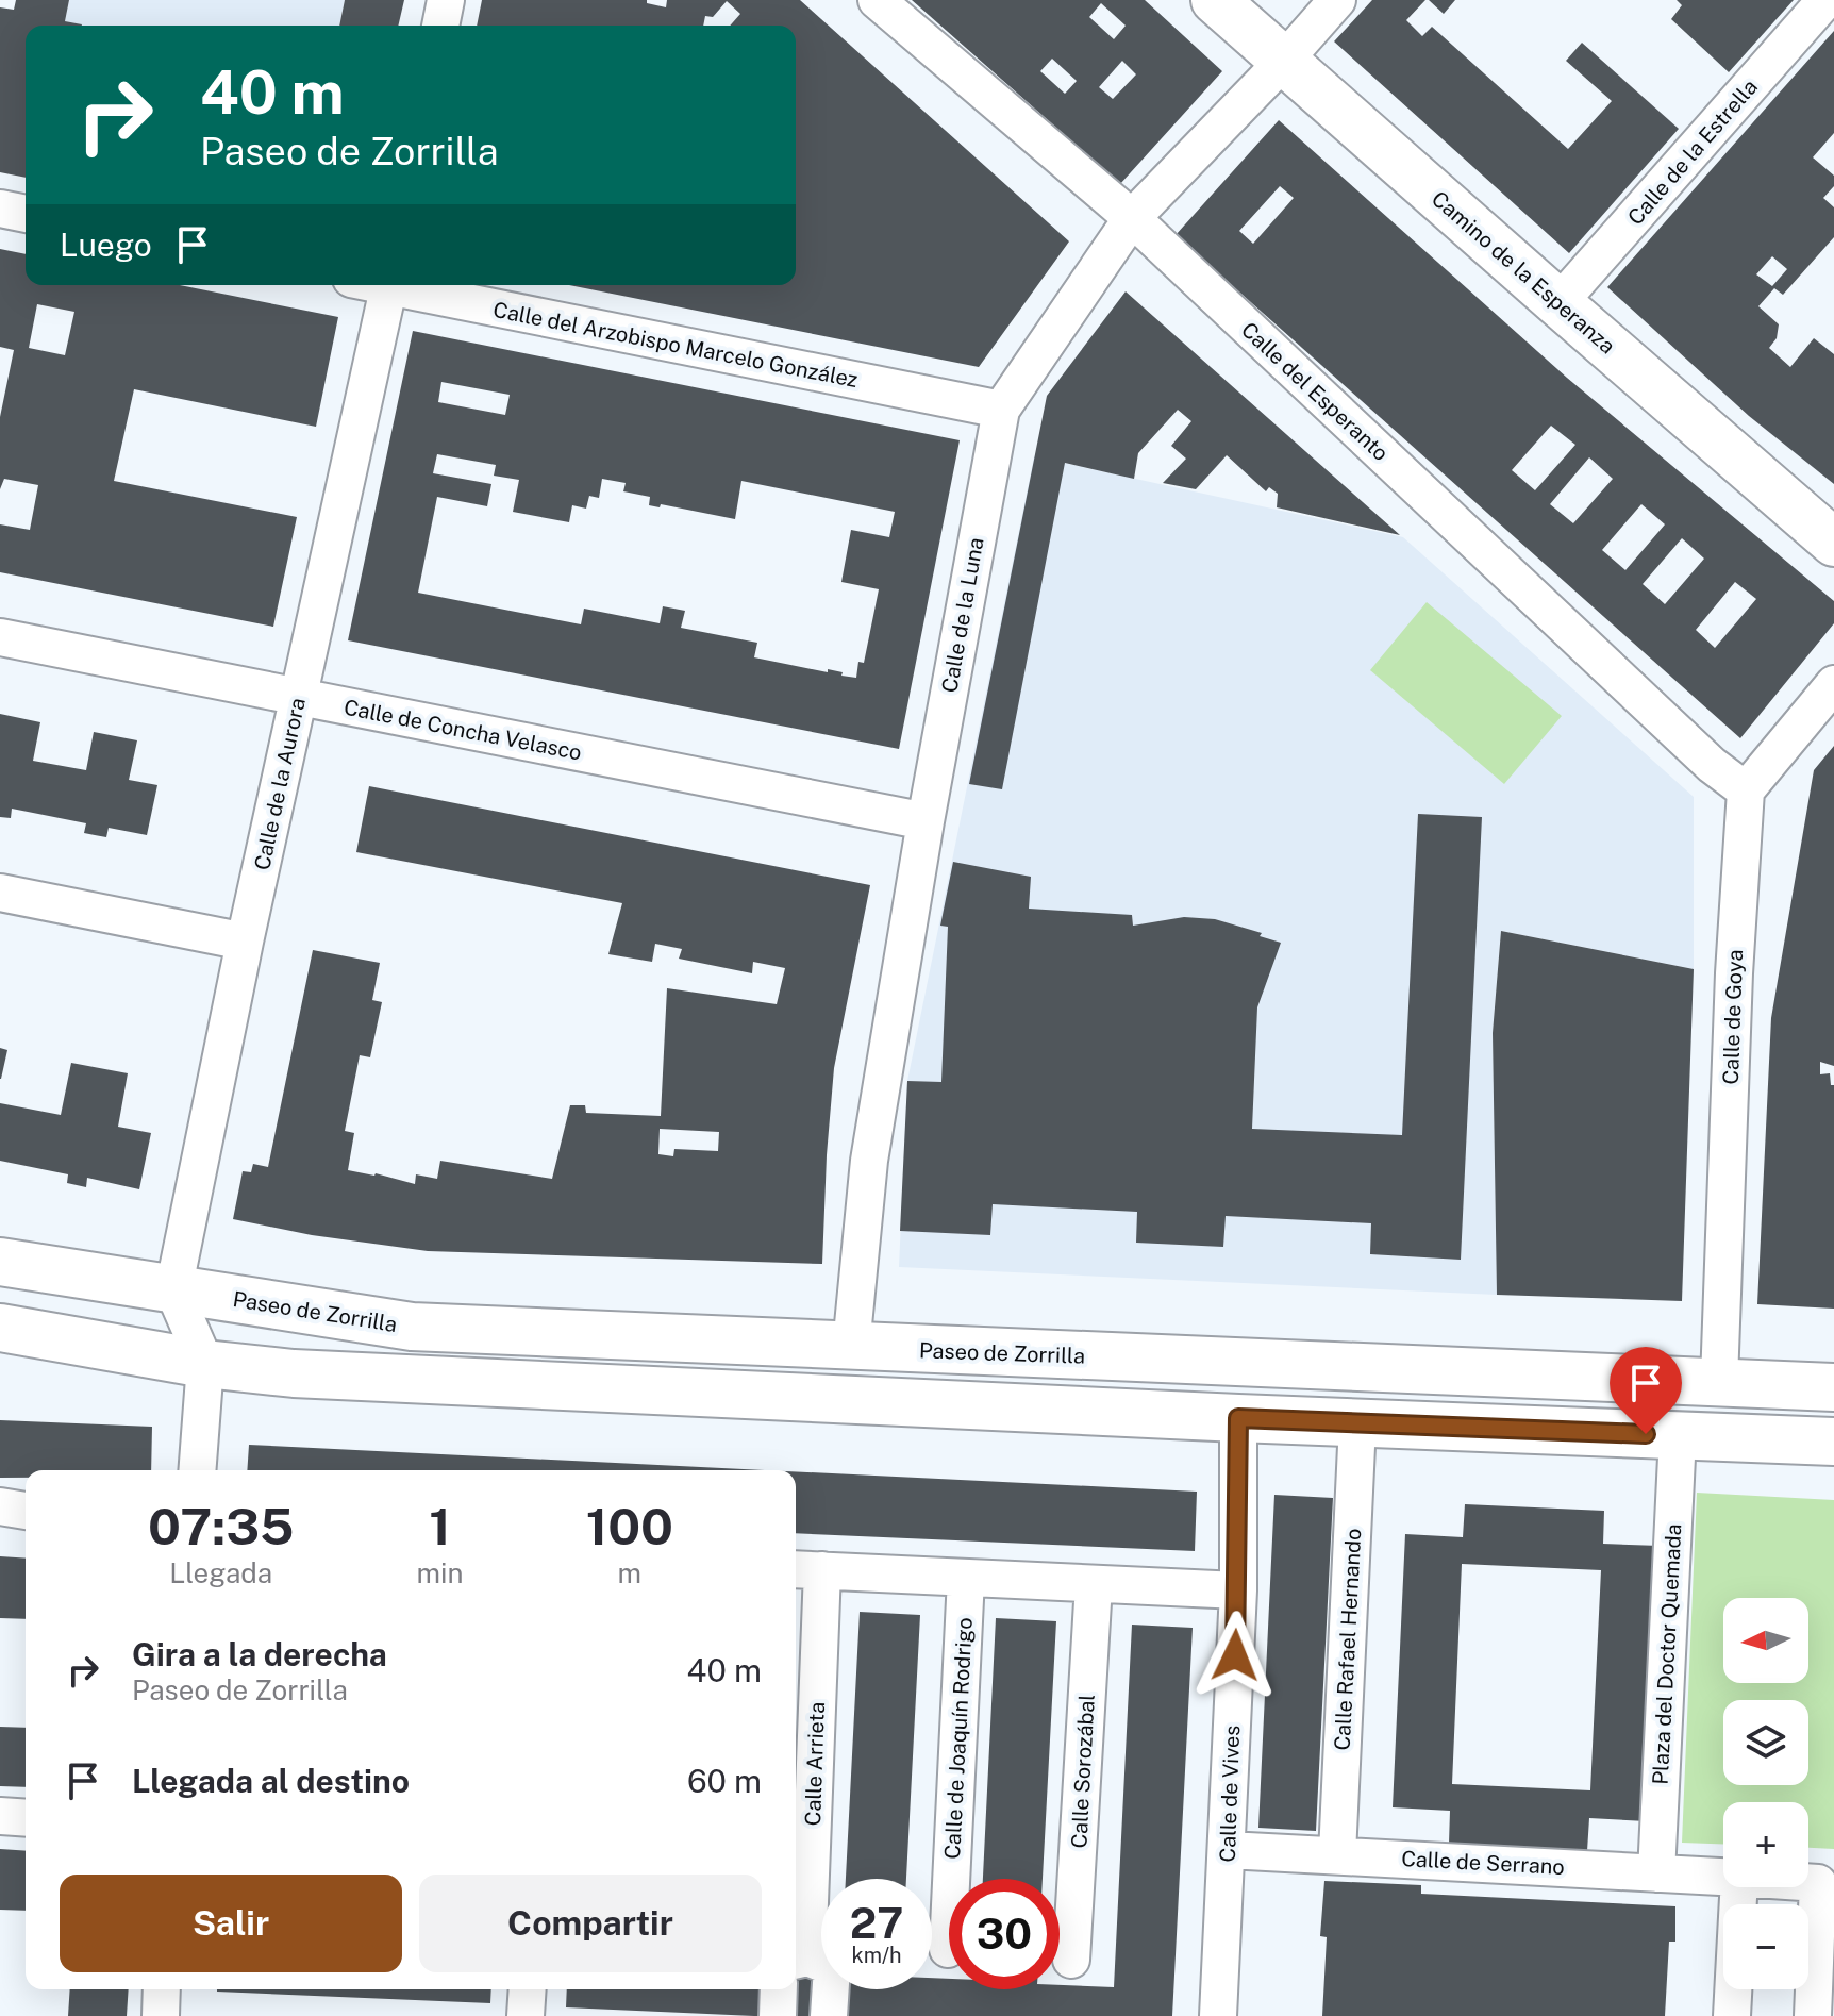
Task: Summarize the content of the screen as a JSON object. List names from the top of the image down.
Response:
{
  "streets": {
    "main road": ["Camino de la Esperanza", "Paseo de Zorrilla"],
    "street": [
      "Calle de la Estrella",
      "Calle del Arzobispo Marcelo González",
      "Calle del Esperanto",
      "Calle de la Luna",
      "Calle de Concha Velasco",
      "Calle de la Aurora",
      "Calle de Goya",
      "Calle Rafael Hernando",
      "Plaza del Doctor Quemada",
      "Calle de Joaquín Rodrigo",
      "Calle Arrieta",
      "Calle Sorozábal",
      "Calle de Vives",
      "Calle de Serrano"
    ]
  },
  "crossings": [
    ["Calle de la Estrella", "Camino de la Esperanza"],
    ["Camino de la Esperanza", "Calle de la Luna"],
    ["Calle del Arzobispo Marcelo González", "Calle de la Luna"],
    ["Calle del Esperanto", "Calle de la Luna"],
    ["Calle del Esperanto", "Calle de Goya"],
    ["Calle de la Luna", "Calle de Concha Velasco"],
    ["Calle de la Luna", "Paseo de Zorrilla"],
    ["Calle de Concha Velasco", "Calle de la Aurora"],
    ["Calle de la Aurora", "Paseo de Zorrilla"],
    ["Calle de Goya", "Paseo de Zorrilla"],
    ["Calle Rafael Hernando", "Calle de Serrano"],
    ["Plaza del Doctor Quemada", "Calle de Serrano"],
    ["Calle de Vives", "Calle de Serrano"]
  ],
  "north": "left",
  "page": {
    "turn": ["40 m", "Paseo de Zorrilla"],
    "then": "Luego",
    "eta": [
      "07:35",
      "Llegada",
      "1",
      "min",
      "100",
      "m"
    ],
    "map_buttons": ["+", "−"],
    "list": [
      {
        "name": "Gira a la derecha",
        "note": "Paseo de Zorrilla",
        "value": "40 m"
      },
      {
        "name": "Llegada al destino",
        "value": "60 m"
      }
    ],
    "buttons": ["Salir", "Compartir"],
    "speed": "27 km/h",
    "limit": "30"
  }
}
